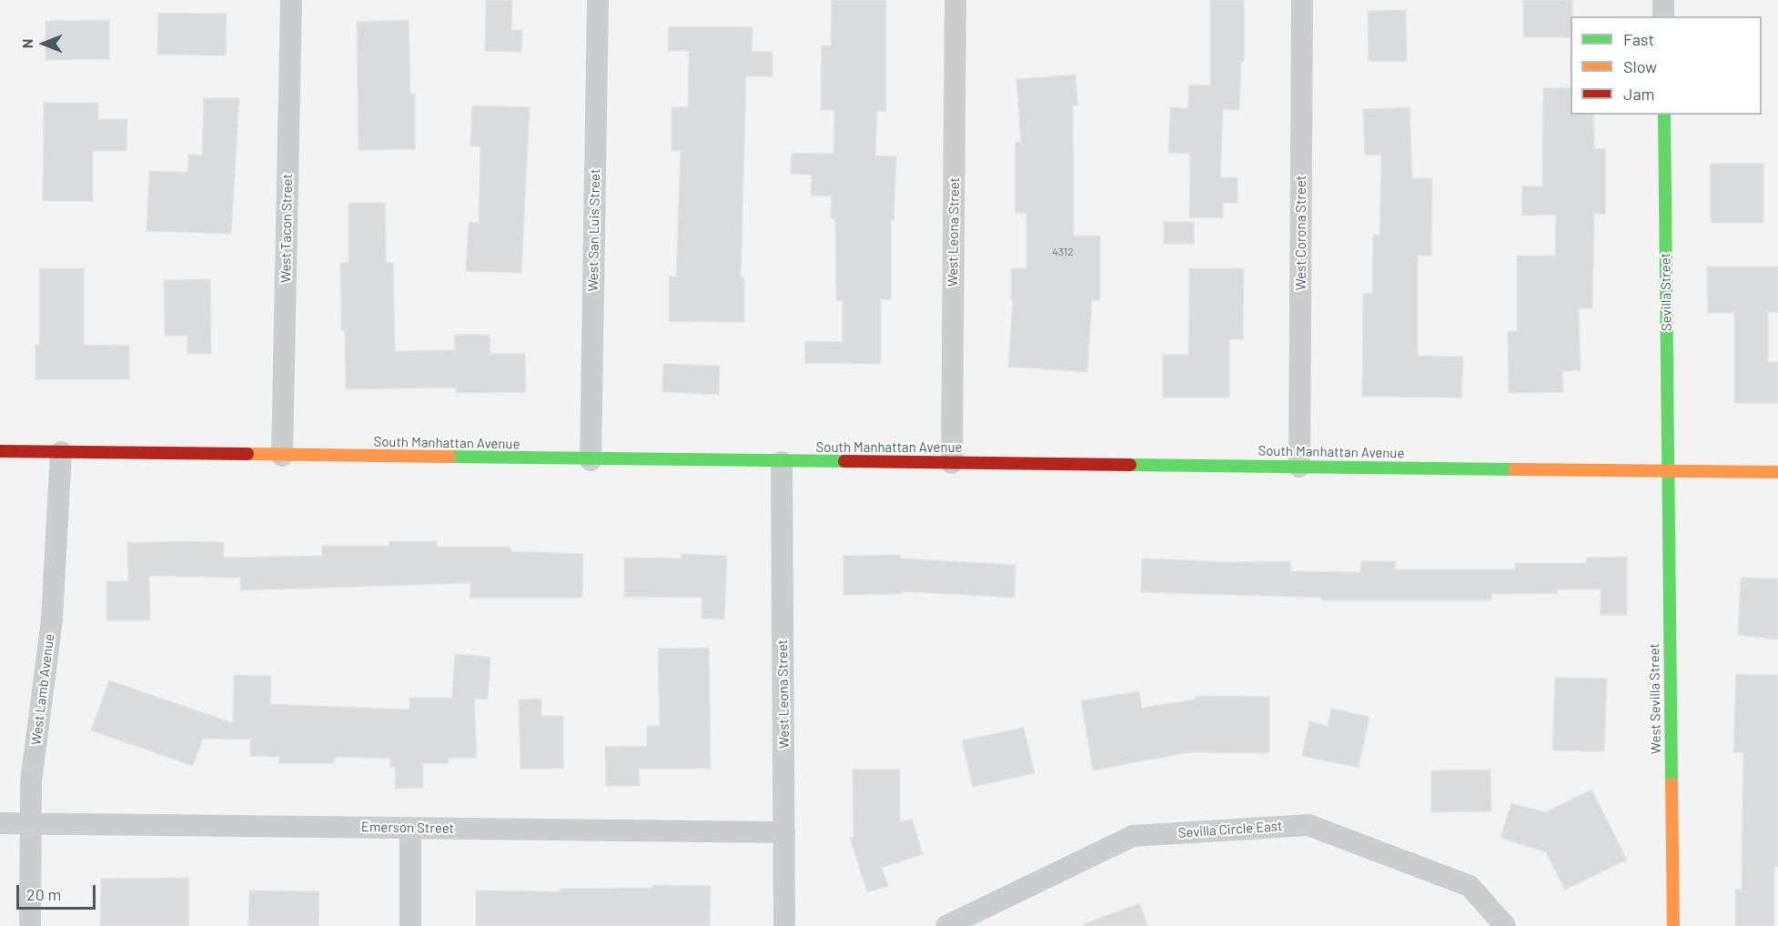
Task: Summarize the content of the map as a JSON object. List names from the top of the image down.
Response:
{
  "streets": {
    "main road": ["Sevilla Street", "South Manhattan Avenue", "West Sevilla Street"],
    "street": [
      "West Tacon Street",
      "West San Luis Street",
      "West Leona Street",
      "West Corona Street",
      "West Lamb Avenue",
      "Emerson Street",
      "Sevilla Circle East"
    ]
  },
  "crossings": [
    ["West Tacon Street", "South Manhattan Avenue"],
    ["West San Luis Street", "South Manhattan Avenue"],
    ["West Leona Street", "South Manhattan Avenue"],
    ["West Leona Street", "Emerson Street"],
    ["West Corona Street", "South Manhattan Avenue"],
    ["Sevilla Street", "South Manhattan Avenue"],
    ["Sevilla Street", "West Sevilla Street"],
    ["South Manhattan Avenue", "West Lamb Avenue"],
    ["South Manhattan Avenue", "West Sevilla Street"],
    ["West Lamb Avenue", "Emerson Street"]
  ],
  "house_numbers": ["4312"],
  "legend": ["Fast", "Slow", "Jam"],
  "scale_bar": "20 m",
  "north": "left"
}
